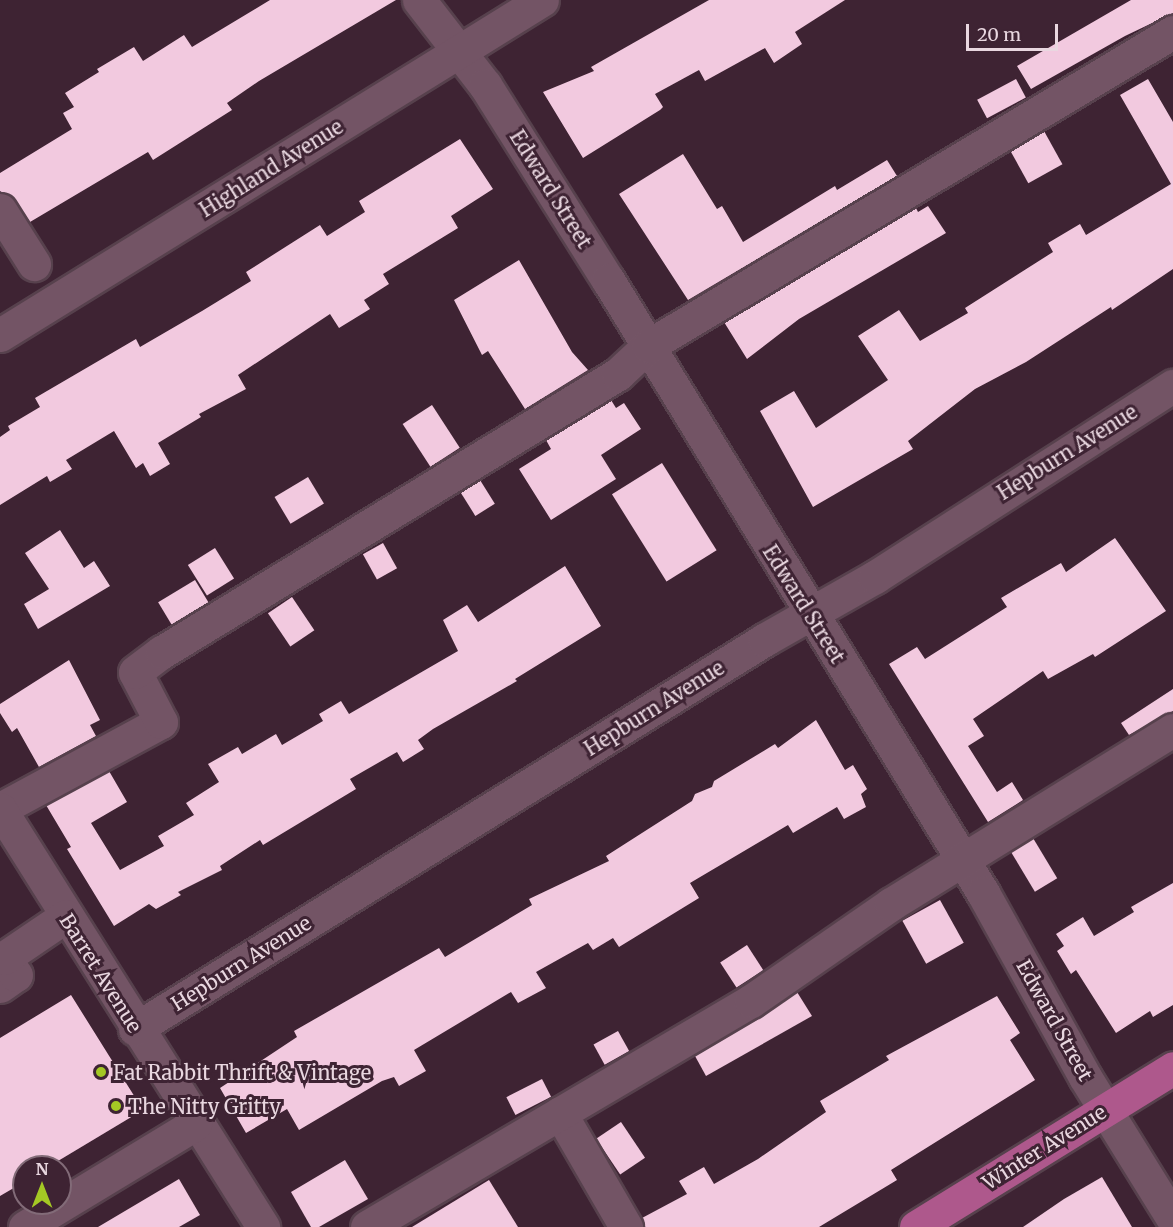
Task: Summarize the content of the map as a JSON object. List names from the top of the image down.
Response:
{
  "streets": {
    "main road": ["Winter Avenue"],
    "street": [
      "Highland Avenue",
      "Edward Street",
      "Hepburn Avenue",
      "Barret Avenue"
    ]
  },
  "crossings": [
    ["Highland Avenue", "Edward Street"],
    ["Edward Street", "Hepburn Avenue"],
    ["Edward Street", "Winter Avenue"],
    ["Hepburn Avenue", "Barret Avenue"]
  ],
  "places": ["Fat Rabbit Thrift & Vintage", "The Nitty Gritty"],
  "scale_bar": "20 m",
  "north": "top"
}
